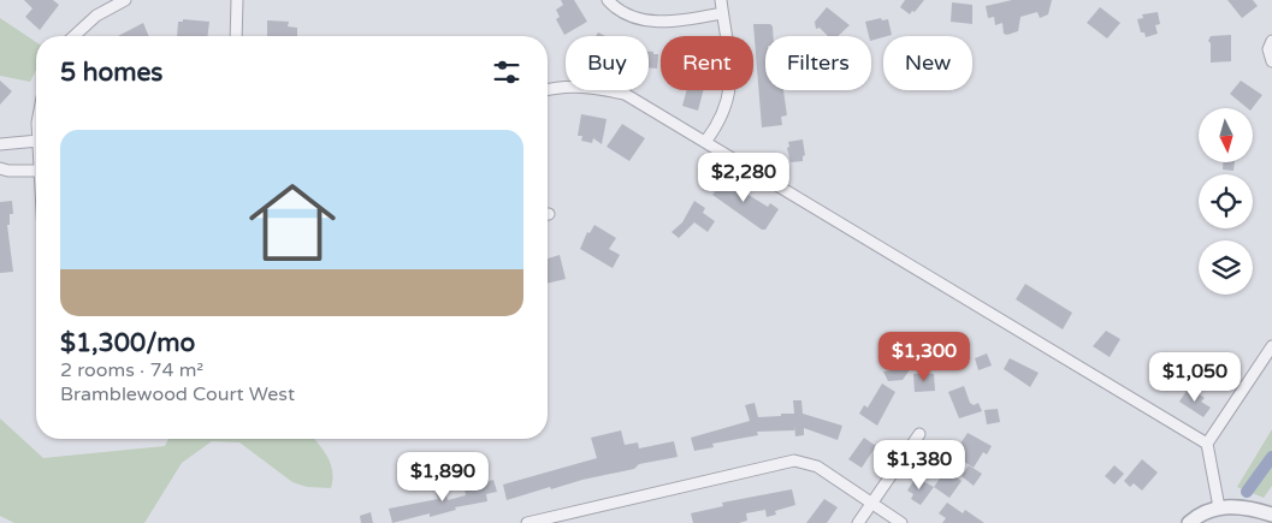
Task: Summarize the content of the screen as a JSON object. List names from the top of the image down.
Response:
{
  "north": "bottom",
  "page": {
    "chip": [
      "Buy",
      "Rent",
      "Filters",
      "New"
    ],
    "heading": "5 homes",
    "list": [
      {
        "name": "$1,300/mo",
        "note": "2 rooms · 74 m² · Bramblewood Court West"
      }
    ],
    "price": [
      "$2,280",
      "$1,300",
      "$1,050",
      "$1,380",
      "$1,890"
    ]
  }
}
